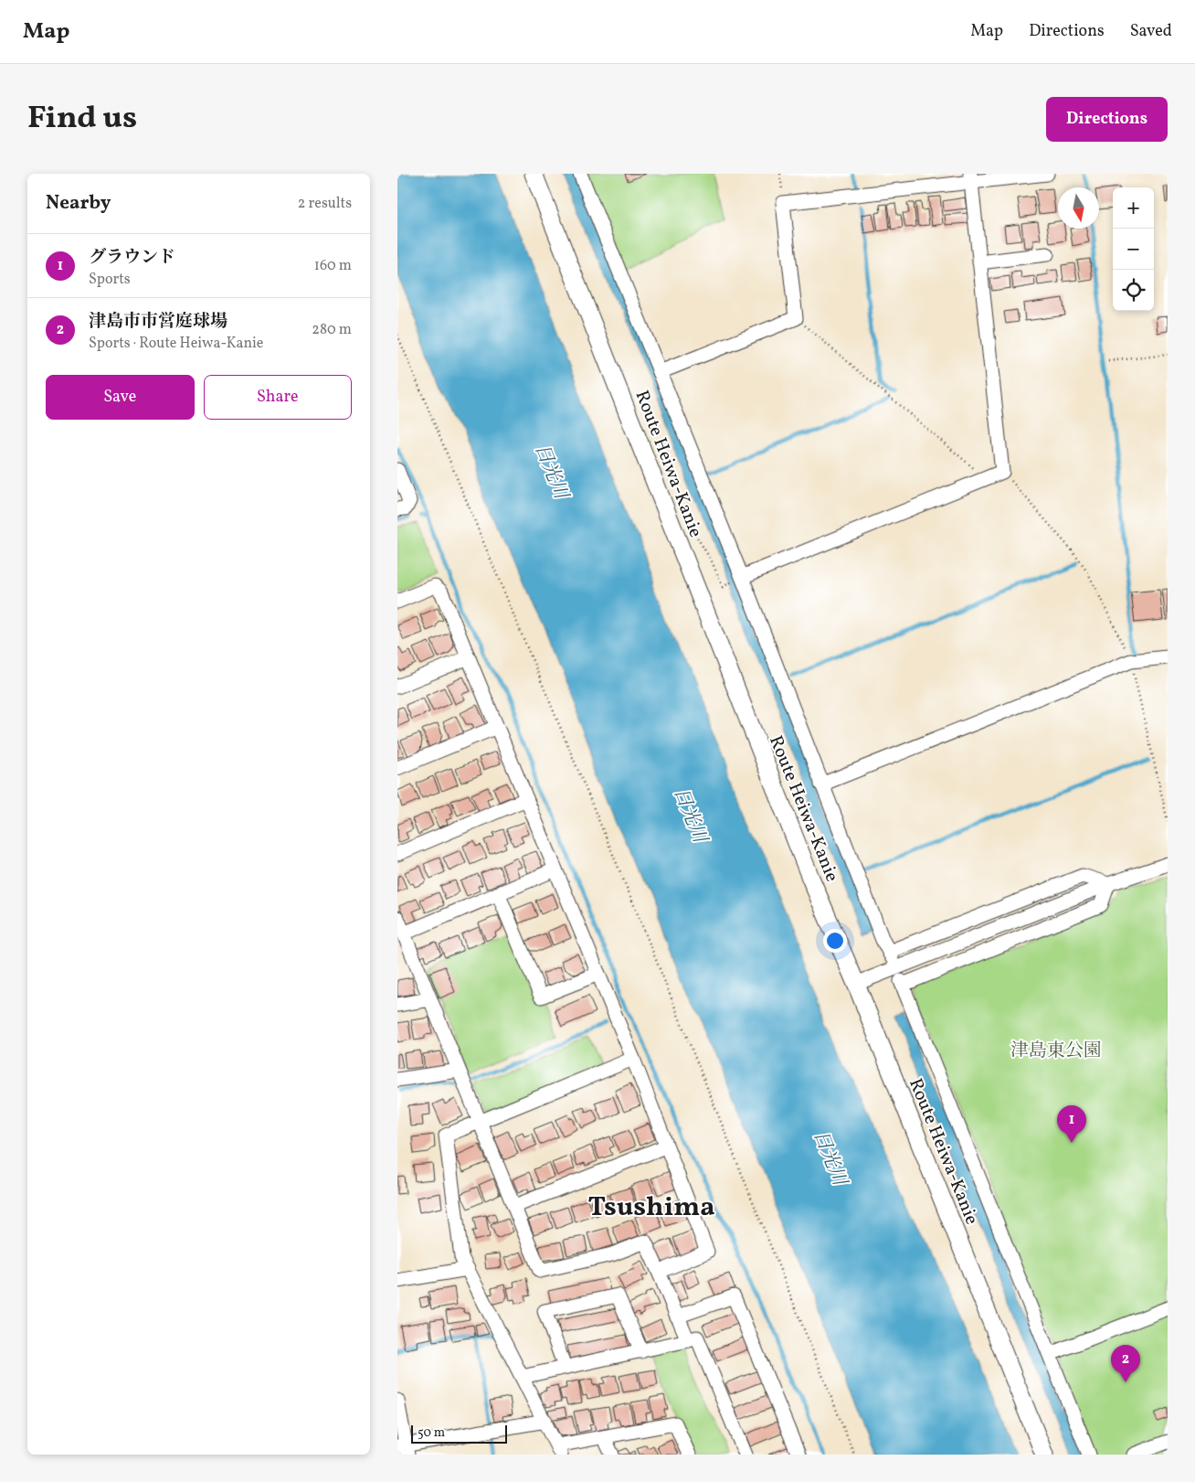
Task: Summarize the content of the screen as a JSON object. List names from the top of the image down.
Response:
{
  "streets": {
    "main road": ["Route Heiwa-Kanie"]
  },
  "districts": ["Tsushima"],
  "water": ["日光川"],
  "parks": ["津島東公園"],
  "scale_bar": "50 m",
  "north": "bottom",
  "page": {
    "header": "Map",
    "nav": ["Map", "Directions", "Saved"],
    "title": "Find us",
    "buttons": [
      "Directions",
      ["Save", "Share"]
    ],
    "heading": ["Nearby", "2 results"],
    "map_buttons": ["+", "−"],
    "list": [
      {
        "mark": "1",
        "name": "グラウンド",
        "note": "Sports",
        "value": "160 m"
      },
      {
        "mark": "2",
        "name": "津島市市営庭球場",
        "note": "Sports · Route Heiwa-Kanie",
        "value": "280 m"
      }
    ],
    "pins": ["1", "2"],
    "scale": "50 m"
  }
}
